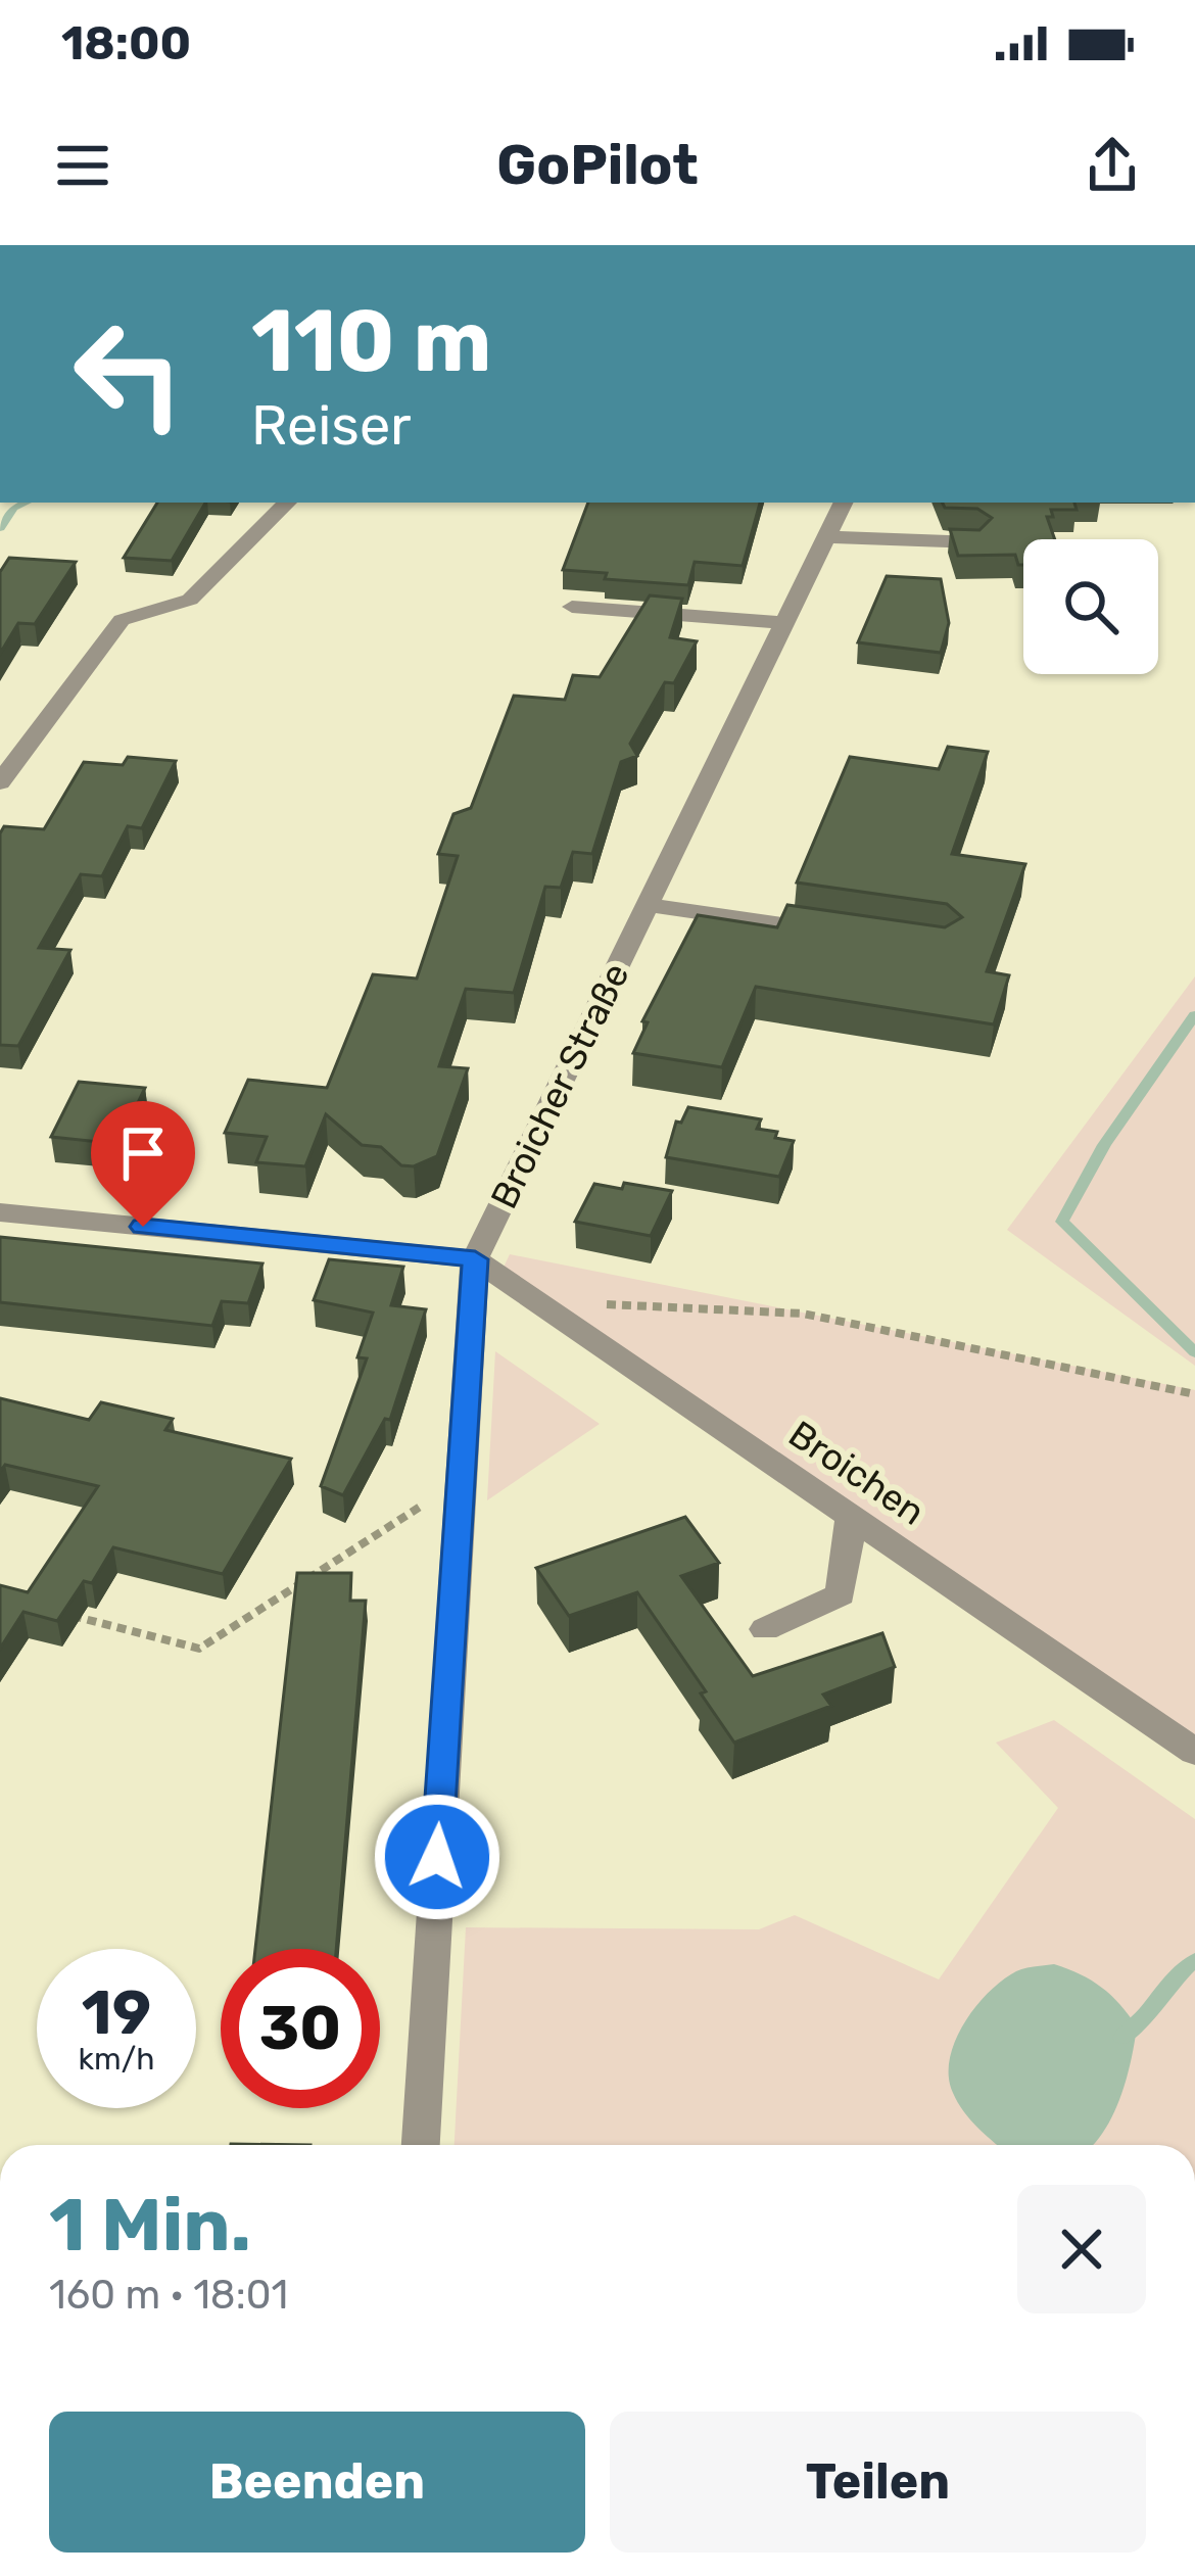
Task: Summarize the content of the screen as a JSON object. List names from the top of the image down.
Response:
{
  "streets": {
    "street": ["Broicher Straße", "Broichen"]
  },
  "crossings": [
    ["Broicher Straße", "Broichen"]
  ],
  "page": {
    "status": "18:00",
    "header": "GoPilot",
    "turn": ["110 m", "Reiser"],
    "speed": "19 km/h",
    "limit": "30",
    "heading": ["1 Min.", "160 m · 18:01"],
    "buttons": ["Beenden", "Teilen"]
  }
}
